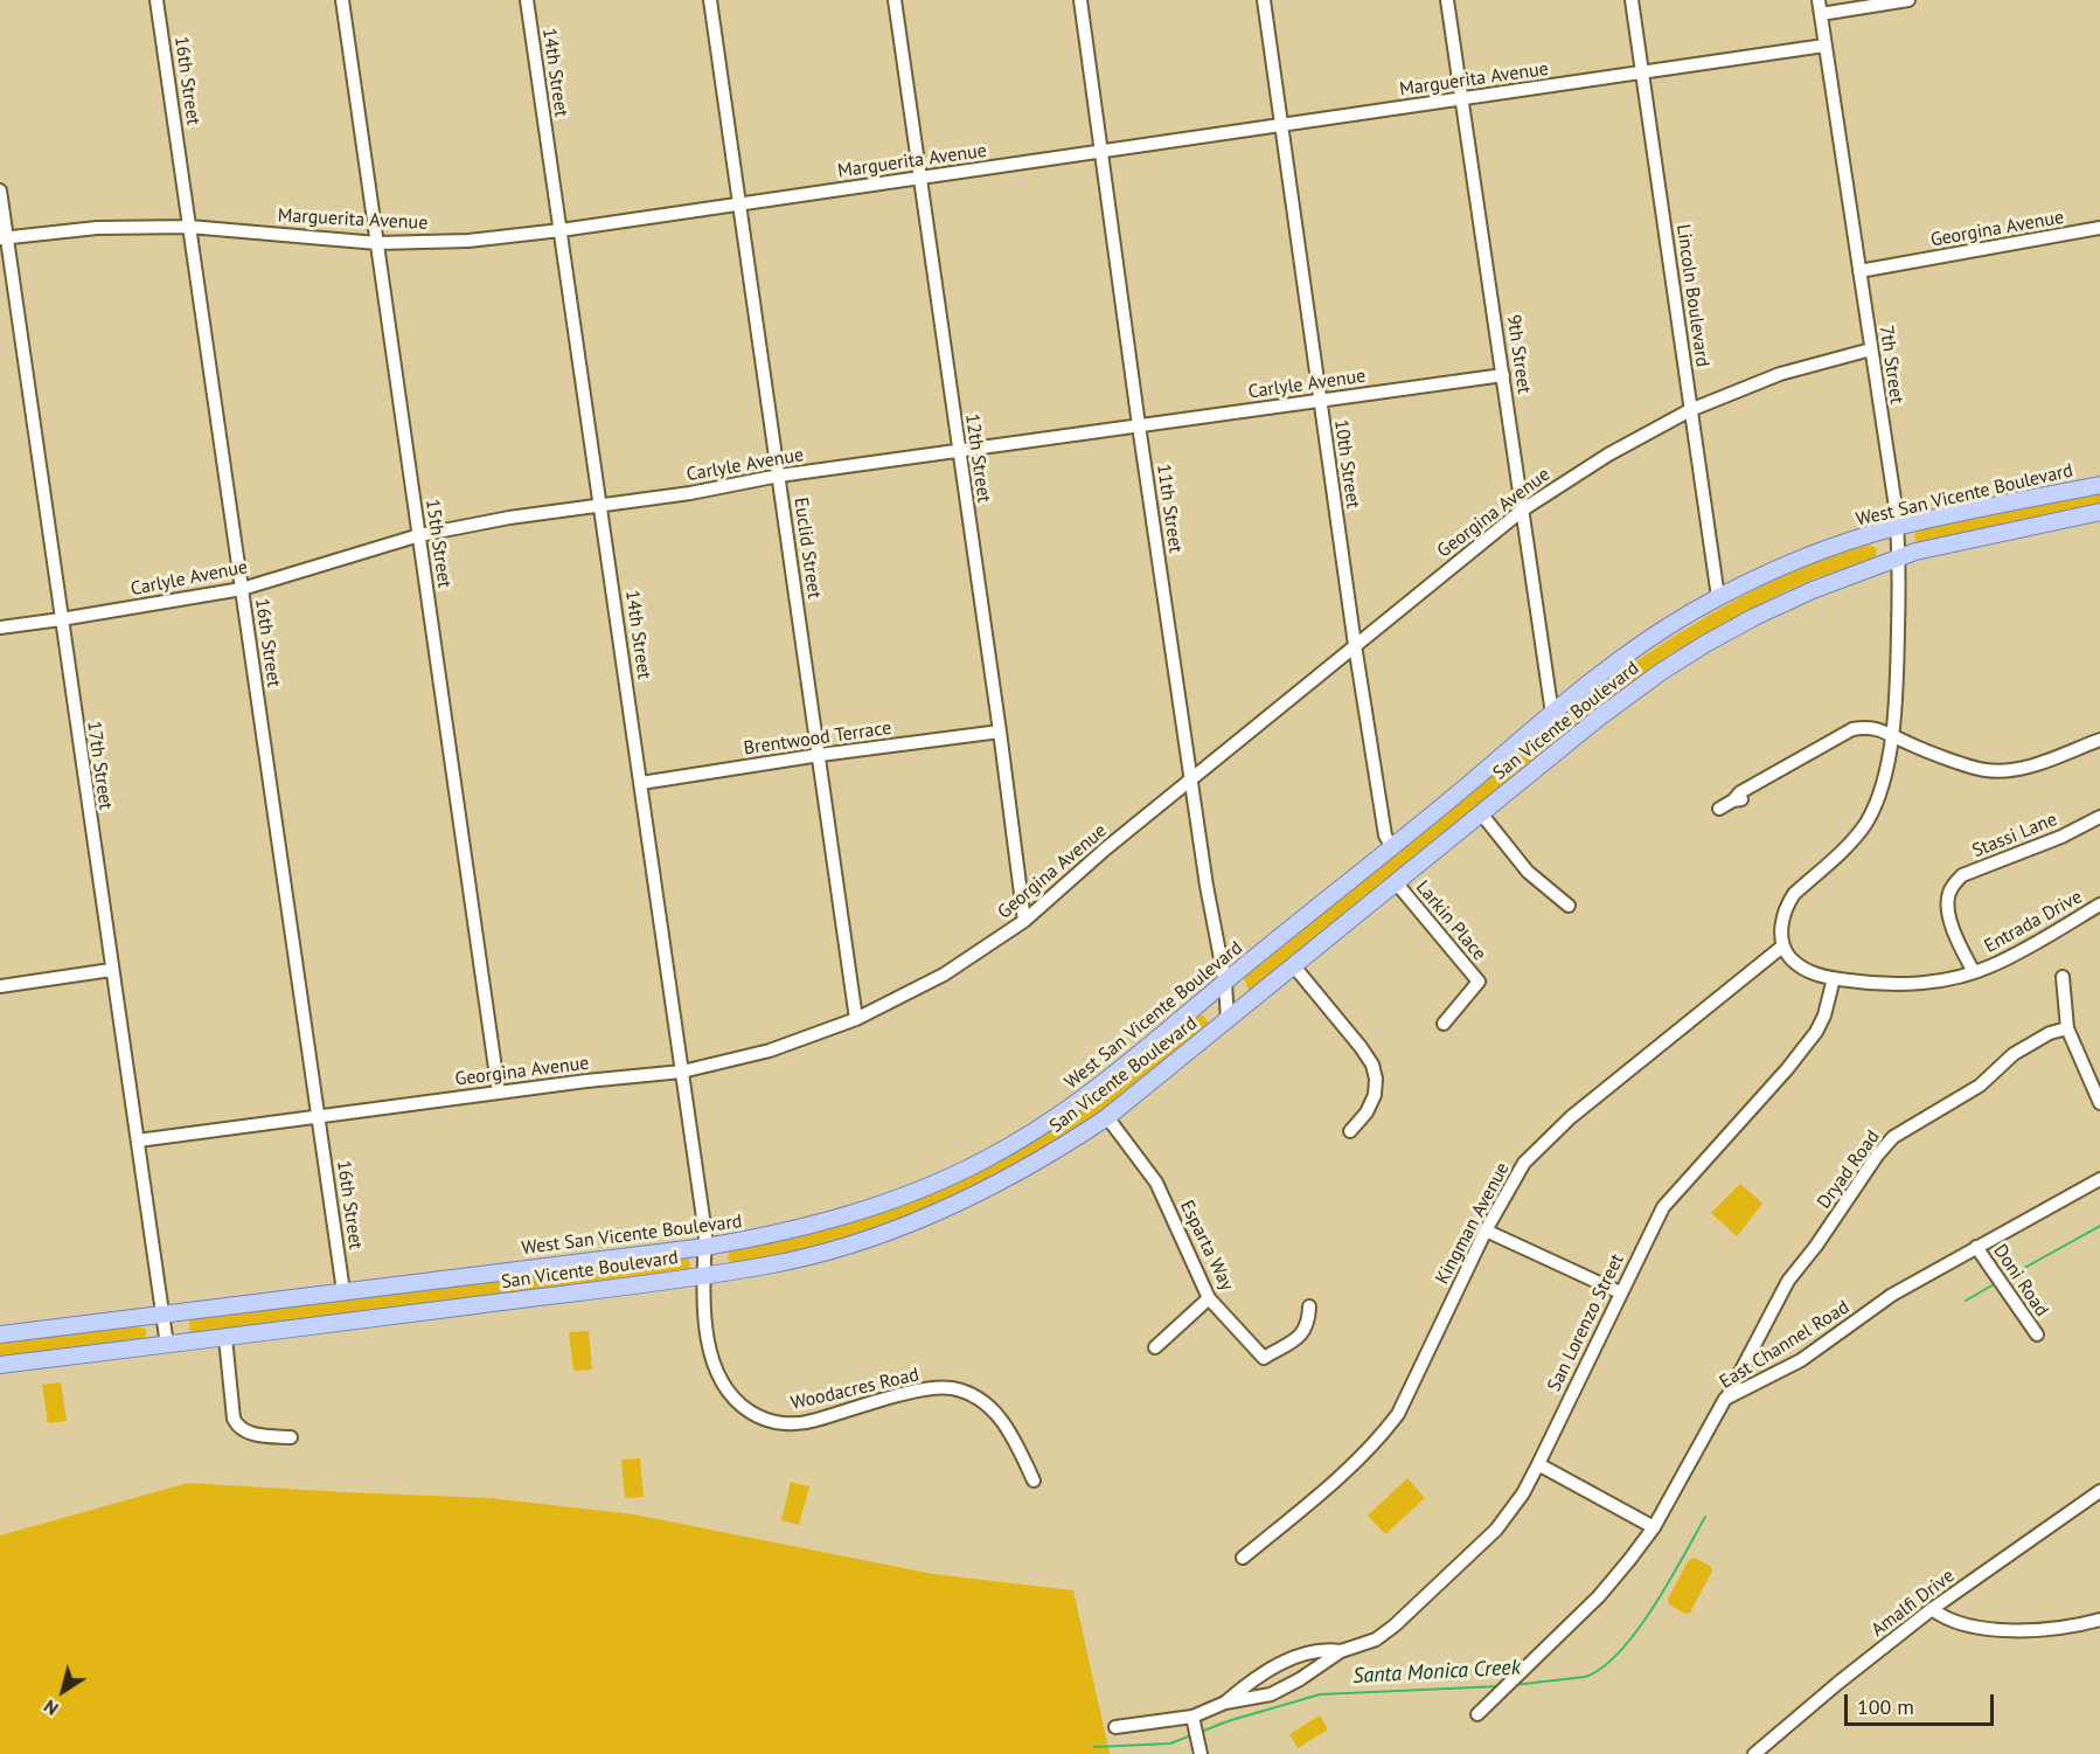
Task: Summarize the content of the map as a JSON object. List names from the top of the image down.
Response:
{
  "streets": {
    "main road": ["West San Vicente Boulevard", "San Vicente Boulevard"],
    "street": [
      "14th Street",
      "Marguerita Avenue",
      "16th Street",
      "Georgina Avenue",
      "Lincoln Boulevard",
      "9th Street",
      "7th Street",
      "Carlyle Avenue",
      "12th Street",
      "10th Street",
      "11th Street",
      "15th Street",
      "Euclid Street",
      "Brentwood Terrace",
      "17th Street",
      "Stassi Lane",
      "Larkin Place",
      "Entrada Drive",
      "Dryad Road",
      "Kingman Avenue",
      "Esparta Way",
      "Doni Road",
      "San Lorenzo Street",
      "East Channel Road",
      "Woodacres Road",
      "Amalfi Drive"
    ]
  },
  "crossings": [
    ["14th Street", "Marguerita Avenue"],
    ["14th Street", "Georgina Avenue"],
    ["14th Street", "Carlyle Avenue"],
    ["14th Street", "West San Vicente Boulevard"],
    ["14th Street", "San Vicente Boulevard"],
    ["14th Street", "Brentwood Terrace"],
    ["14th Street", "Woodacres Road"],
    ["Marguerita Avenue", "16th Street"],
    ["Marguerita Avenue", "Lincoln Boulevard"],
    ["Marguerita Avenue", "9th Street"],
    ["Marguerita Avenue", "7th Street"],
    ["Marguerita Avenue", "12th Street"],
    ["Marguerita Avenue", "10th Street"],
    ["Marguerita Avenue", "11th Street"],
    ["Marguerita Avenue", "15th Street"],
    ["Marguerita Avenue", "Euclid Street"],
    ["Marguerita Avenue", "17th Street"],
    ["16th Street", "Georgina Avenue"],
    ["16th Street", "Carlyle Avenue"],
    ["16th Street", "West San Vicente Boulevard"],
    ["Georgina Avenue", "Lincoln Boulevard"],
    ["Georgina Avenue", "9th Street"],
    ["Georgina Avenue", "7th Street"],
    ["Georgina Avenue", "12th Street"],
    ["Georgina Avenue", "10th Street"],
    ["Georgina Avenue", "11th Street"],
    ["Georgina Avenue", "15th Street"],
    ["Georgina Avenue", "Euclid Street"],
    ["Georgina Avenue", "17th Street"],
    ["Lincoln Boulevard", "West San Vicente Boulevard"],
    ["9th Street", "Carlyle Avenue"],
    ["9th Street", "West San Vicente Boulevard"],
    ["7th Street", "West San Vicente Boulevard"],
    ["7th Street", "San Vicente Boulevard"],
    ["Carlyle Avenue", "12th Street"],
    ["Carlyle Avenue", "10th Street"],
    ["Carlyle Avenue", "11th Street"],
    ["Carlyle Avenue", "15th Street"],
    ["Carlyle Avenue", "Euclid Street"],
    ["Carlyle Avenue", "17th Street"],
    ["12th Street", "Brentwood Terrace"],
    ["10th Street", "West San Vicente Boulevard"],
    ["West San Vicente Boulevard", "11th Street"],
    ["West San Vicente Boulevard", "17th Street"],
    ["11th Street", "San Vicente Boulevard"],
    ["Euclid Street", "Brentwood Terrace"],
    ["San Vicente Boulevard", "17th Street"],
    ["San Vicente Boulevard", "Larkin Place"],
    ["San Vicente Boulevard", "Esparta Way"],
    ["San Vicente Boulevard", "Woodacres Road"],
    ["Stassi Lane", "Entrada Drive"],
    ["Entrada Drive", "Kingman Avenue"],
    ["Entrada Drive", "San Lorenzo Street"],
    ["Dryad Road", "East Channel Road"],
    ["Doni Road", "East Channel Road"]
  ],
  "water": ["Santa Monica Creek"],
  "scale_bar": "100 m",
  "north": "bottom left"
}
